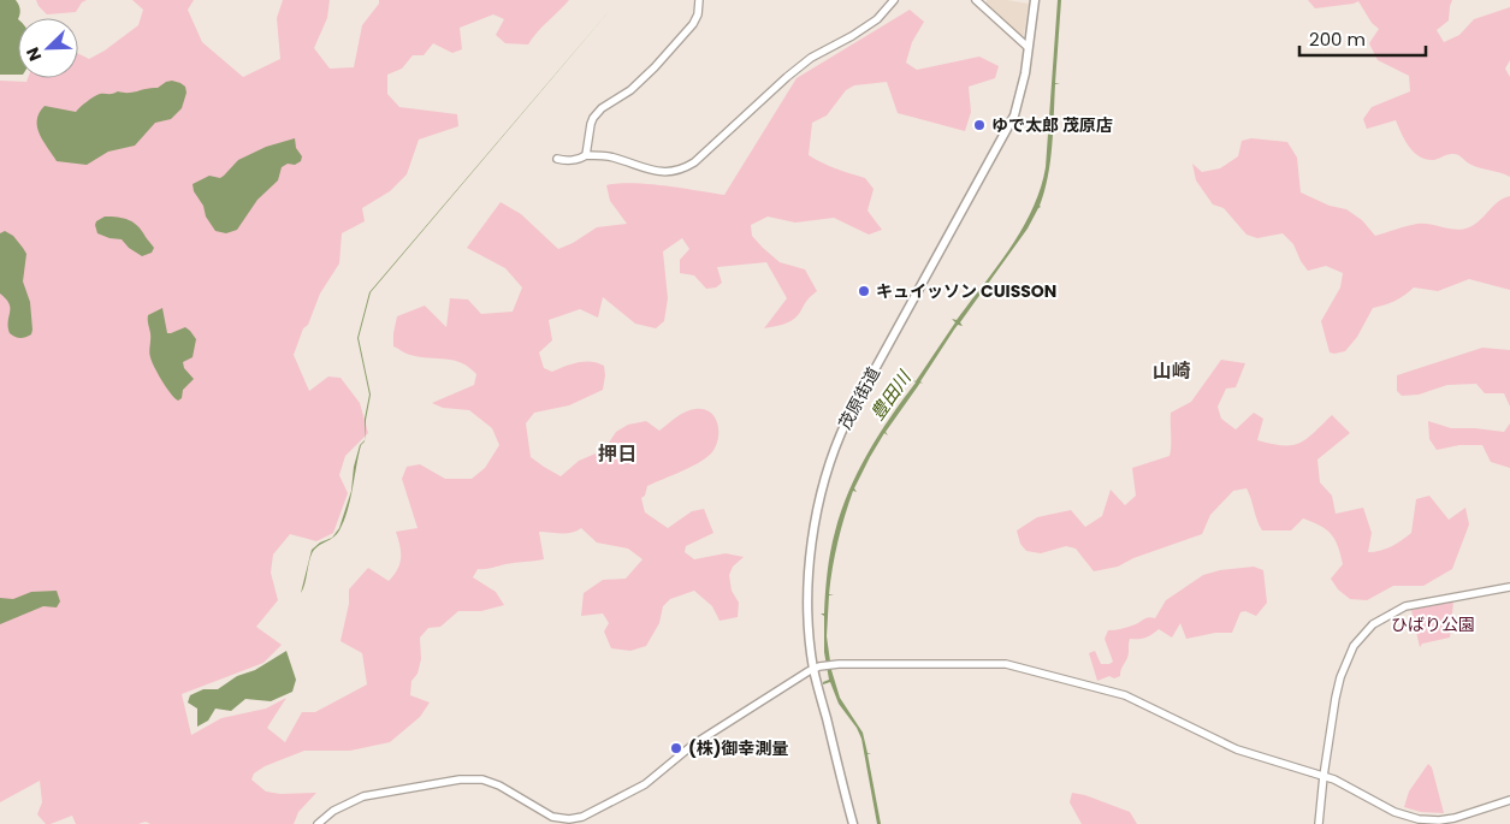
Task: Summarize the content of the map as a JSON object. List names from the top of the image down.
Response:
{
  "streets": {
    "main road": ["茂原街道"]
  },
  "districts": ["山崎", "押日"],
  "water": ["豊田川"],
  "parks": ["ひばり公園"],
  "places": ["ゆで太郎 茂原店", "キュイッソン CUISSON", "(株)御幸測量"],
  "scale_bar": "200 m",
  "north": "bottom left"
}
